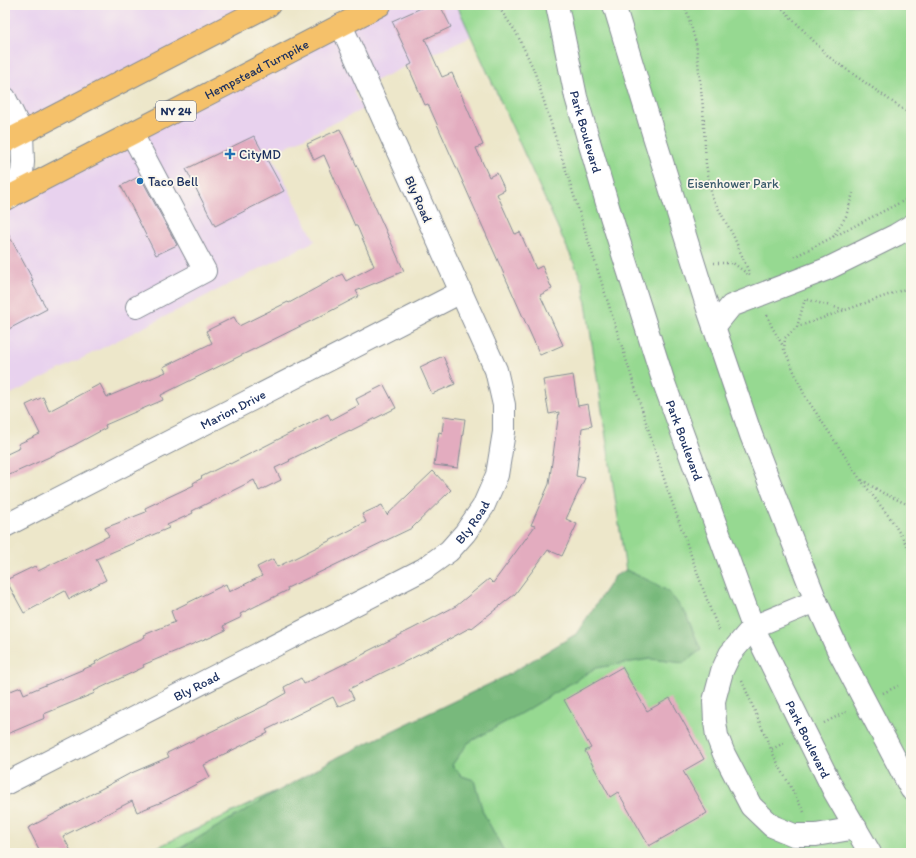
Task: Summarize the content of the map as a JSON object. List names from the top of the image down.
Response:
{
  "streets": {
    "main road": ["Hempstead Turnpike", "NY 24"],
    "street": ["Park Boulevard", "Bly Road", "Marion Drive"]
  },
  "crossings": [
    ["Hempstead Turnpike", "Bly Road"],
    ["Bly Road", "Marion Drive"]
  ],
  "parks": ["Eisenhower Park"],
  "places": {
    "health": ["CityMD"],
    "other": ["Taco Bell"]
  }
}
